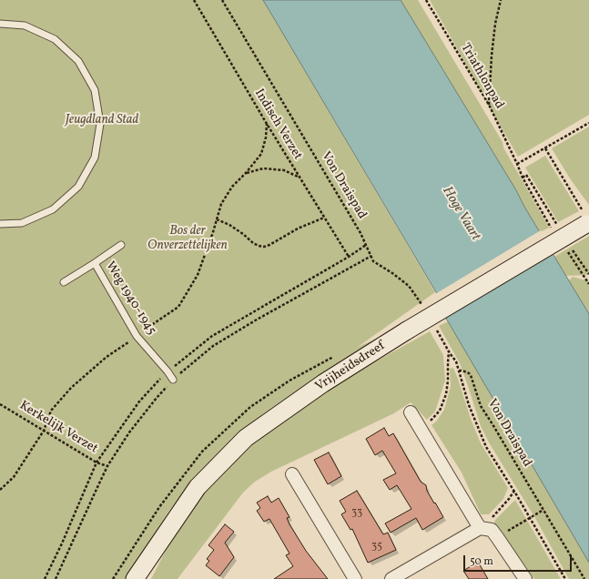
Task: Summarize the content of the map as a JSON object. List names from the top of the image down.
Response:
{
  "streets": {
    "main road": ["Vrijheidsdreef"],
    "lane": ["Weg 1940-1945"],
    "path": [
      "Triathlonpad",
      "Indisch Verzet",
      "Von Draispad",
      "Kerkelijk Verzet"
    ]
  },
  "water": ["Hoge Vaart"],
  "parks": ["Jeugdland Stad", "Bos der Onverzettelijken"],
  "house_numbers": ["33", "35"],
  "scale_bar": "50 m"
}
